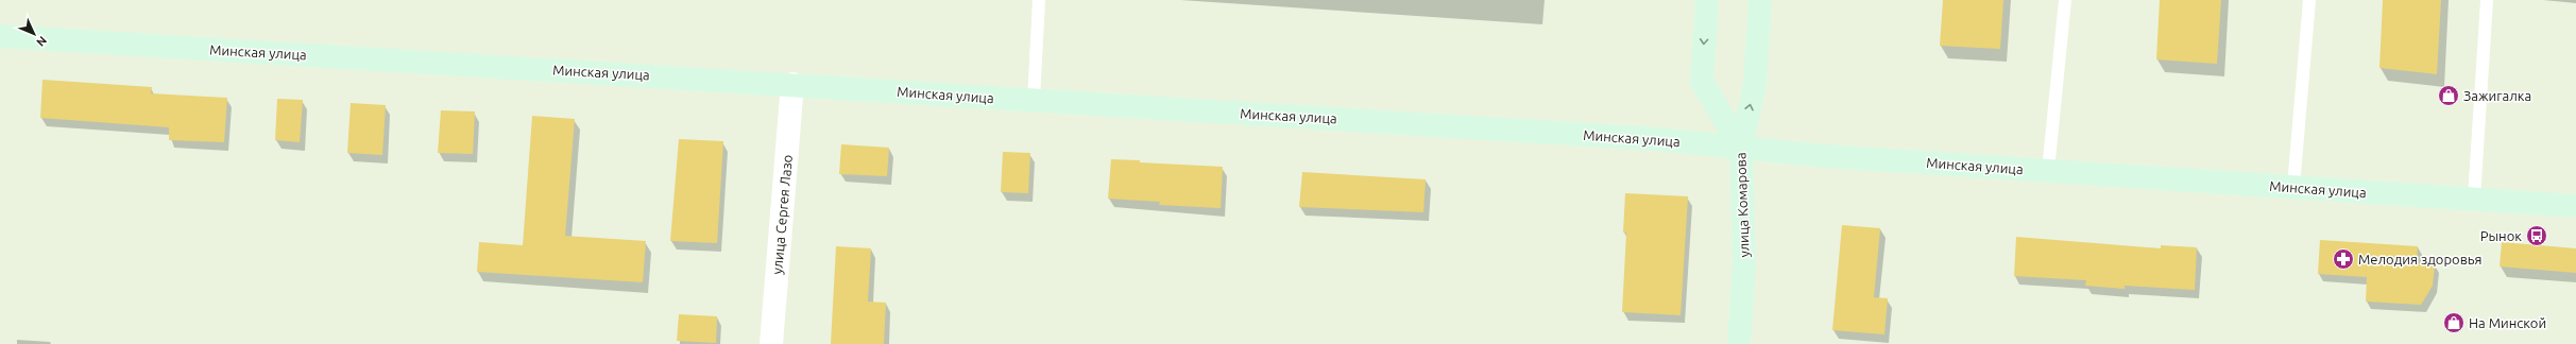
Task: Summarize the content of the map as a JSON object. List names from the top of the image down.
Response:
{
  "streets": {
    "main road": ["Минская улица", "улица Комарова"],
    "street": ["улица Сергея Лазо"]
  },
  "crossings": [
    ["Минская улица", "улица Комарова"],
    ["Минская улица", "улица Сергея Лазо"]
  ],
  "places": {
    "shop": ["Зажигалка", "На Минской"],
    "bus stop": ["Рынок"],
    "pharmacy": ["Мелодия здоровья"]
  },
  "north": "bottom right"
}
